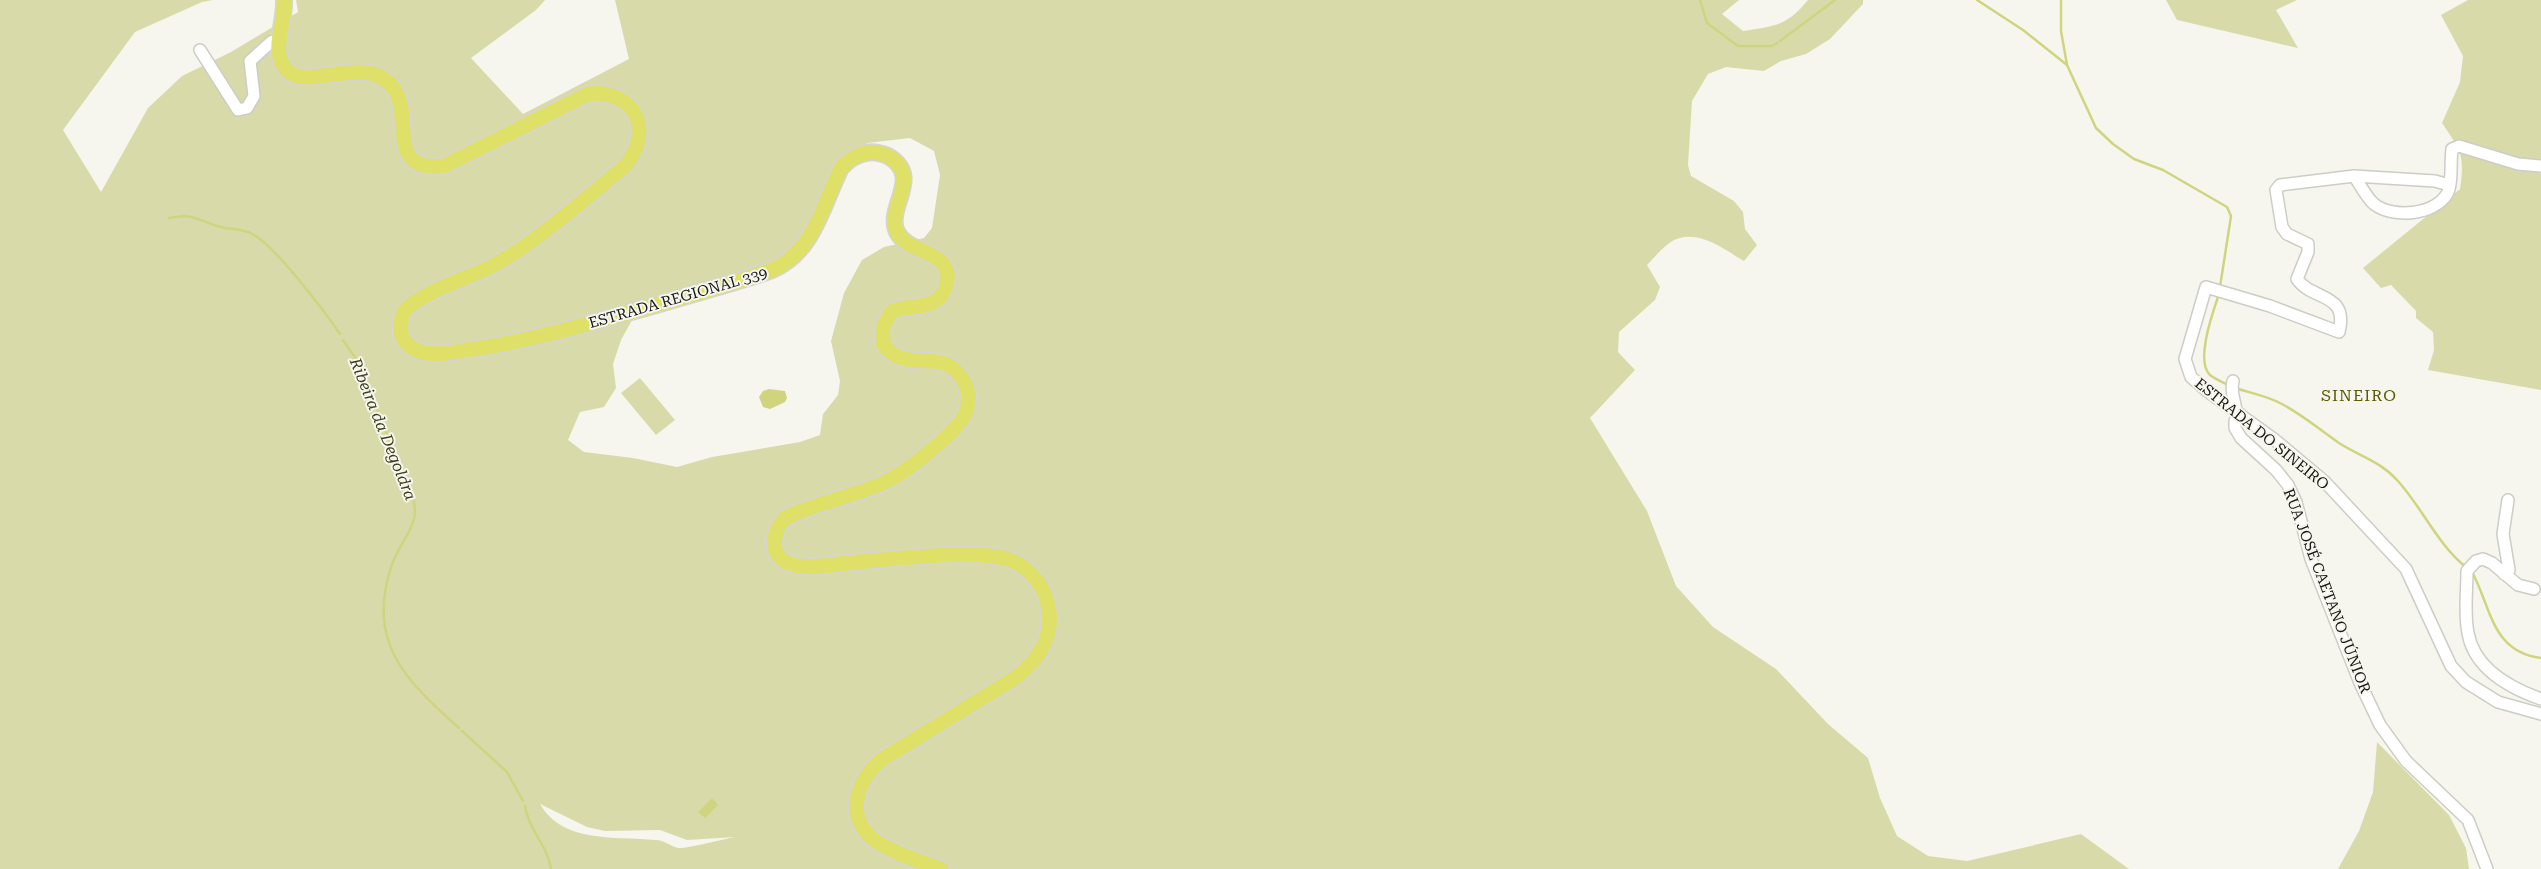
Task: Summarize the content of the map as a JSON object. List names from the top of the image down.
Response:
{
  "streets": {
    "main road": ["ESTRADA REGIONAL 339"],
    "street": ["ESTRADA DO SINEIRO", "RUA JOSÉ CAETANO JÚNIOR"]
  },
  "crossings": [
    ["ESTRADA DO SINEIRO", "RUA JOSÉ CAETANO JÚNIOR"]
  ],
  "districts": ["SINEIRO"],
  "water": ["Ribeira da Degoldra"]
}
